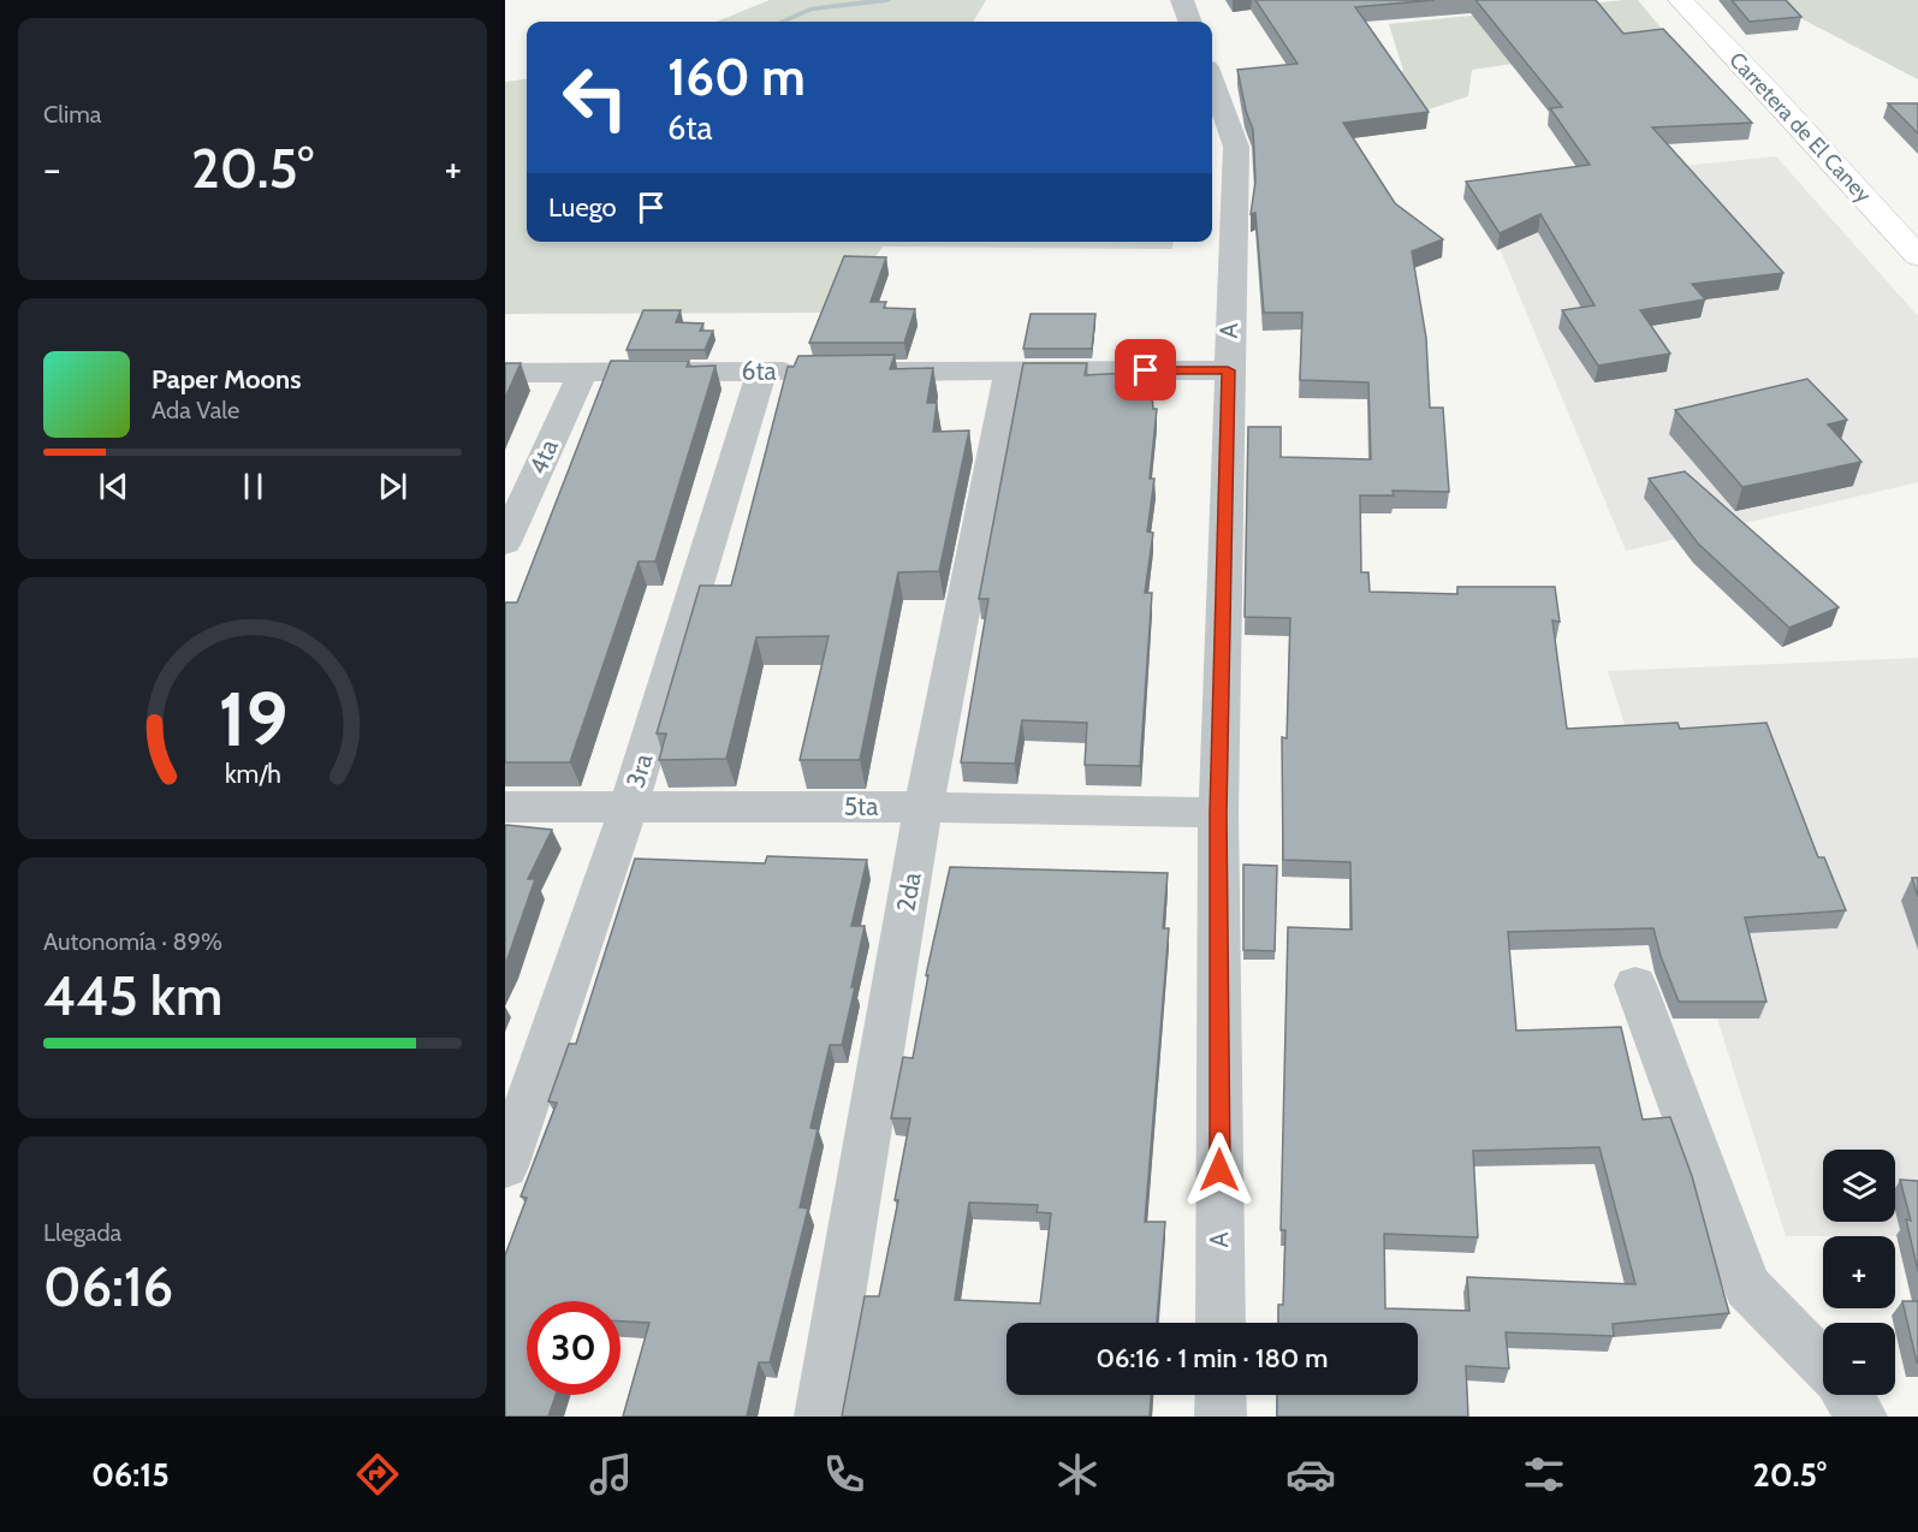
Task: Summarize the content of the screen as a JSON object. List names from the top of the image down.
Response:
{
  "streets": {
    "main road": ["Carretera de El Caney"],
    "street": [
      "A",
      "6ta",
      "4ta",
      "3ra",
      "5ta",
      "2da"
    ]
  },
  "crossings": [
    ["A", "5ta"],
    ["6ta", "4ta"],
    ["6ta", "3ra"],
    ["3ra", "5ta"],
    ["5ta", "2da"]
  ],
  "page": {
    "tile": [
      "Clima",
      ["Autonomía · 89%", "445 km"],
      ["Llegada", "06:16"]
    ],
    "turn": ["160 m", "6ta"],
    "heat": ["−", "20.5°", "+"],
    "then": "Luego",
    "song": ["Paper Moons", "Ada Vale"],
    "map_buttons": ["+", "−"],
    "limit": "30",
    "trip": "06:16 · 1 min · 180 m",
    "tabs": ["06:15", "20.5°"],
    "gauge": ["19", "km/h"]
  }
}
